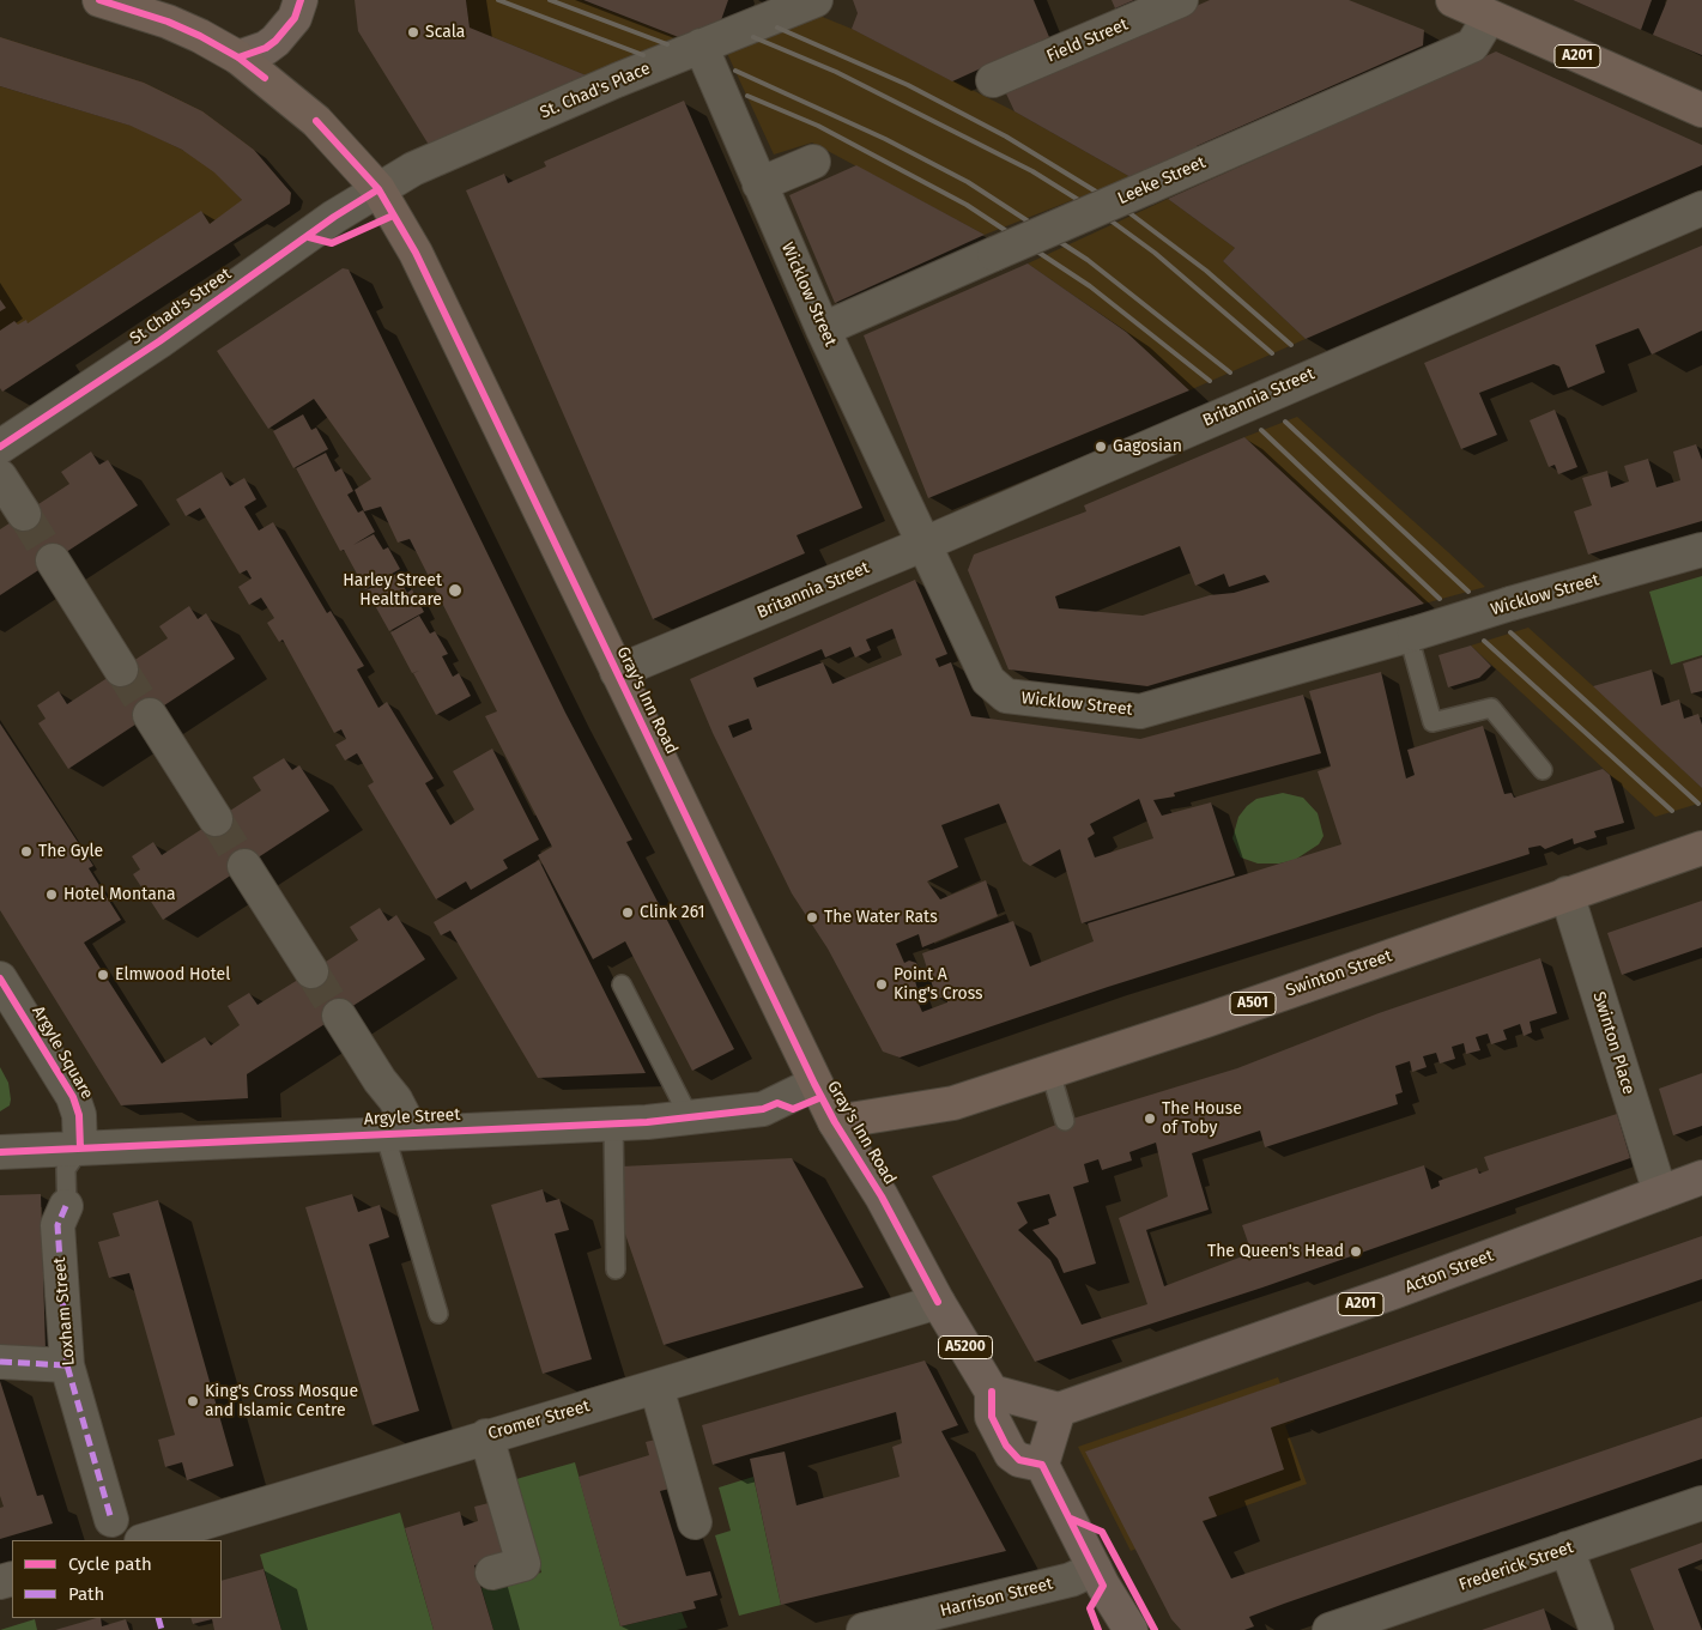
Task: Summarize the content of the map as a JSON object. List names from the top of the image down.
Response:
{
  "streets": {
    "highway": [
      "A201",
      "Gray's Inn Road",
      "Swinton Street",
      "A501"
    ],
    "main road": ["Acton Street", "A5200"],
    "street": [
      "Field Street",
      "St. Chad's Place",
      "Leeke Street",
      "Wicklow Street",
      "St Chad's Street",
      "Britannia Street",
      "Swinton Place",
      "Argyle Square",
      "Argyle Street",
      "Loxham Street",
      "Cromer Street",
      "Frederick Street",
      "Harrison Street"
    ]
  },
  "crossings": [
    ["A201", "Leeke Street"],
    ["St. Chad's Place", "Wicklow Street"],
    ["St. Chad's Place", "St Chad's Street"],
    ["St. Chad's Place", "Gray's Inn Road"],
    ["Leeke Street", "Wicklow Street"],
    ["Wicklow Street", "Britannia Street"],
    ["St Chad's Street", "Gray's Inn Road"],
    ["Britannia Street", "Gray's Inn Road"],
    ["Gray's Inn Road", "Swinton Street"],
    ["Gray's Inn Road", "Argyle Street"],
    ["Gray's Inn Road", "A5200"],
    ["Gray's Inn Road", "Cromer Street"],
    ["Swinton Street", "Swinton Place"],
    ["Swinton Place", "Acton Street"],
    ["Argyle Square", "Argyle Street"],
    ["Argyle Square", "Loxham Street"],
    ["Argyle Street", "Loxham Street"]
  ],
  "places": [
    "Scala",
    "Gagosian",
    "Harley Street Healthcare",
    "The Gyle",
    "Hotel Montana",
    "Clink 261",
    "The Water Rats",
    "Elmwood Hotel",
    "Point A King's Cross",
    "The House of Toby",
    "The Queen's Head",
    "King's Cross Mosque and Islamic Centre"
  ],
  "legend": ["Cycle path", "Path"]
}
